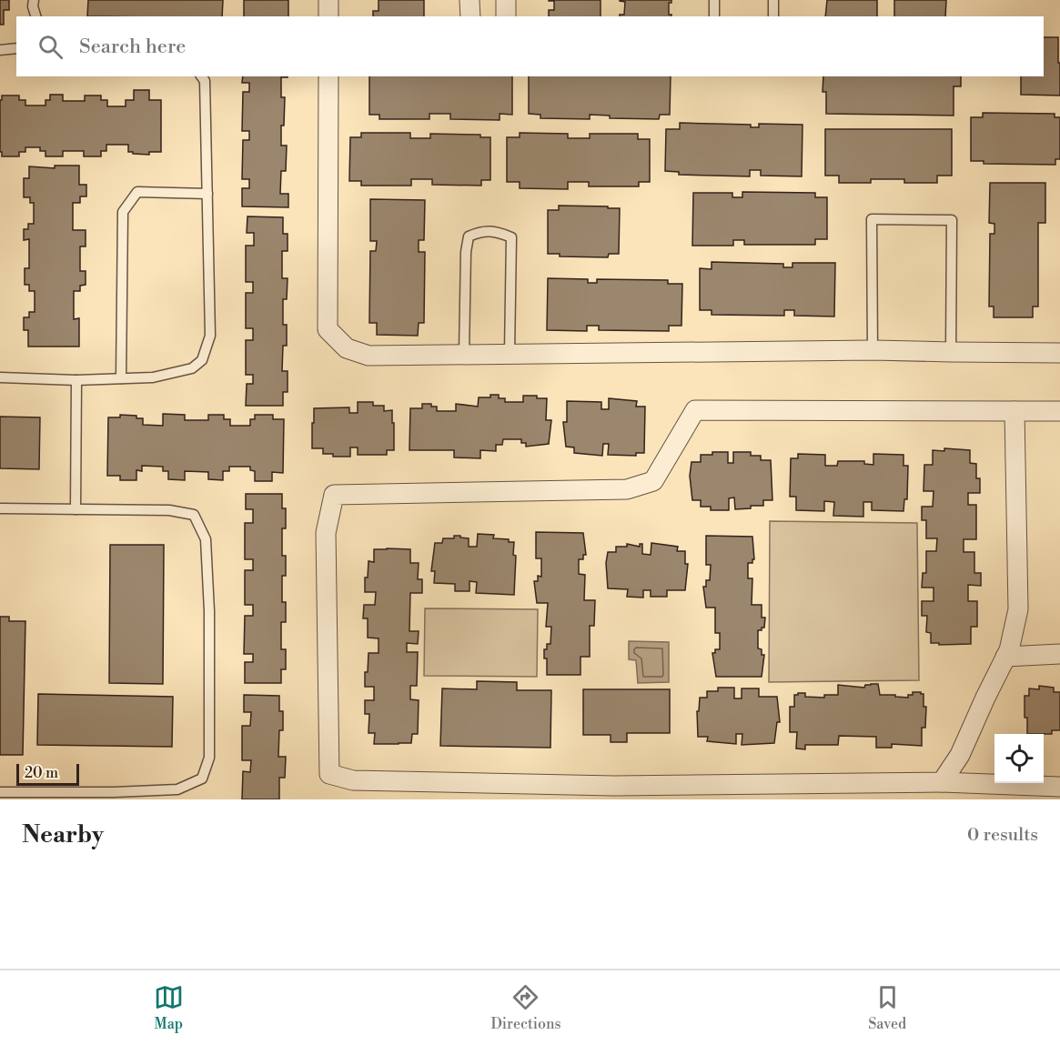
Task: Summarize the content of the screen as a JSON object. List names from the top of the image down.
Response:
{
  "scale_bar": "20 m",
  "page": {
    "search": "Search here",
    "scale": "20 m",
    "heading": ["Nearby", "0 results"],
    "nav": ["Map", "Directions", "Saved"]
  }
}
